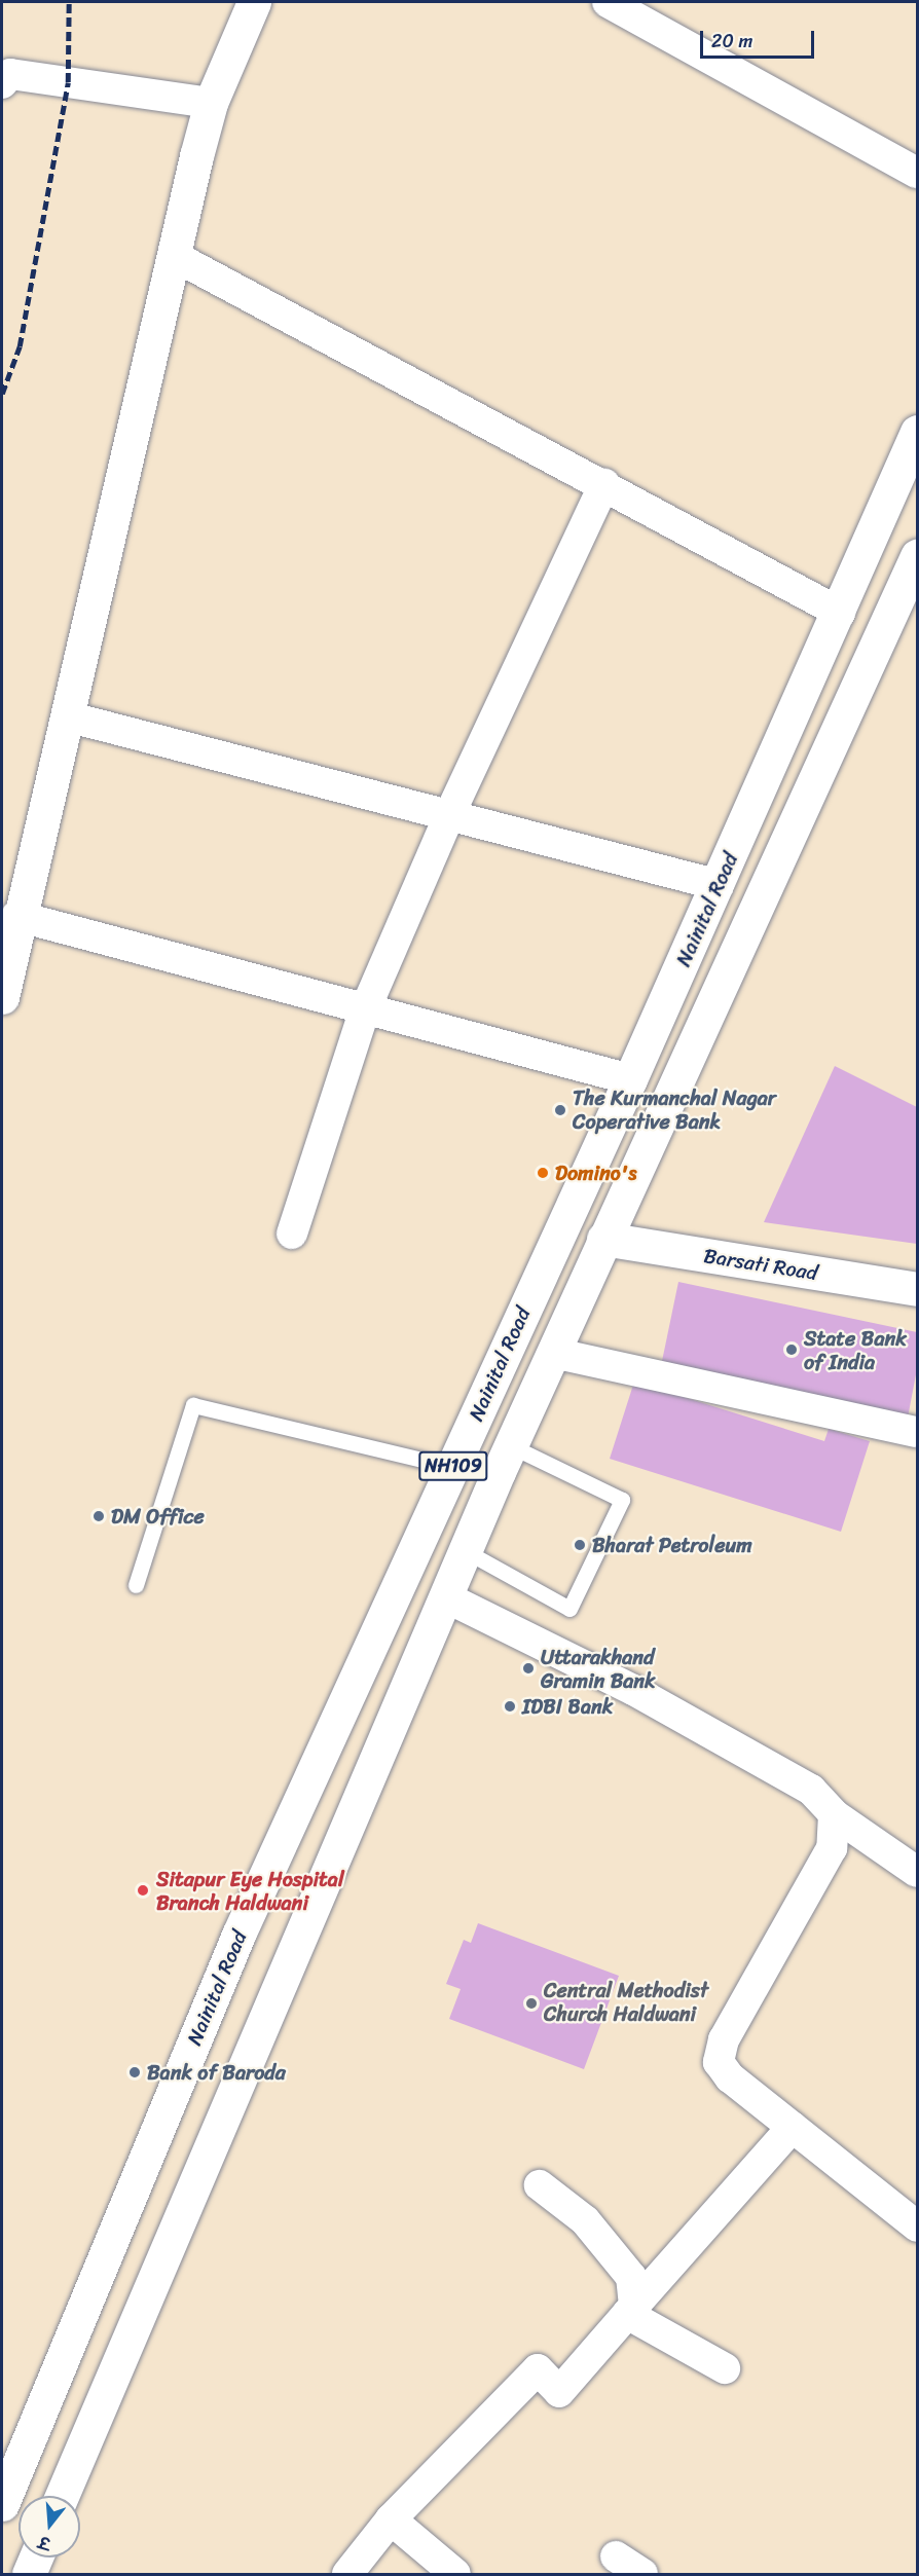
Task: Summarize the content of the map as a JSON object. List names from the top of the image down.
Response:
{
  "streets": {
    "main road": ["Nainital Road", "Barsati Road", "NH109"]
  },
  "crossings": [
    ["Barsati Road", "NH109"]
  ],
  "places": [
    "The Kurmanchal Nagar Coperative Bank",
    "Domino's",
    "State Bank of India",
    "DM Office",
    "Bharat Petroleum",
    "Uttarakhand Gramin Bank",
    "IDBI Bank",
    "Sitapur Eye Hospital Branch Haldwani",
    "Central Methodist Church Haldwani",
    "Bank of Baroda"
  ],
  "scale_bar": "20 m",
  "north": "bottom"
}
